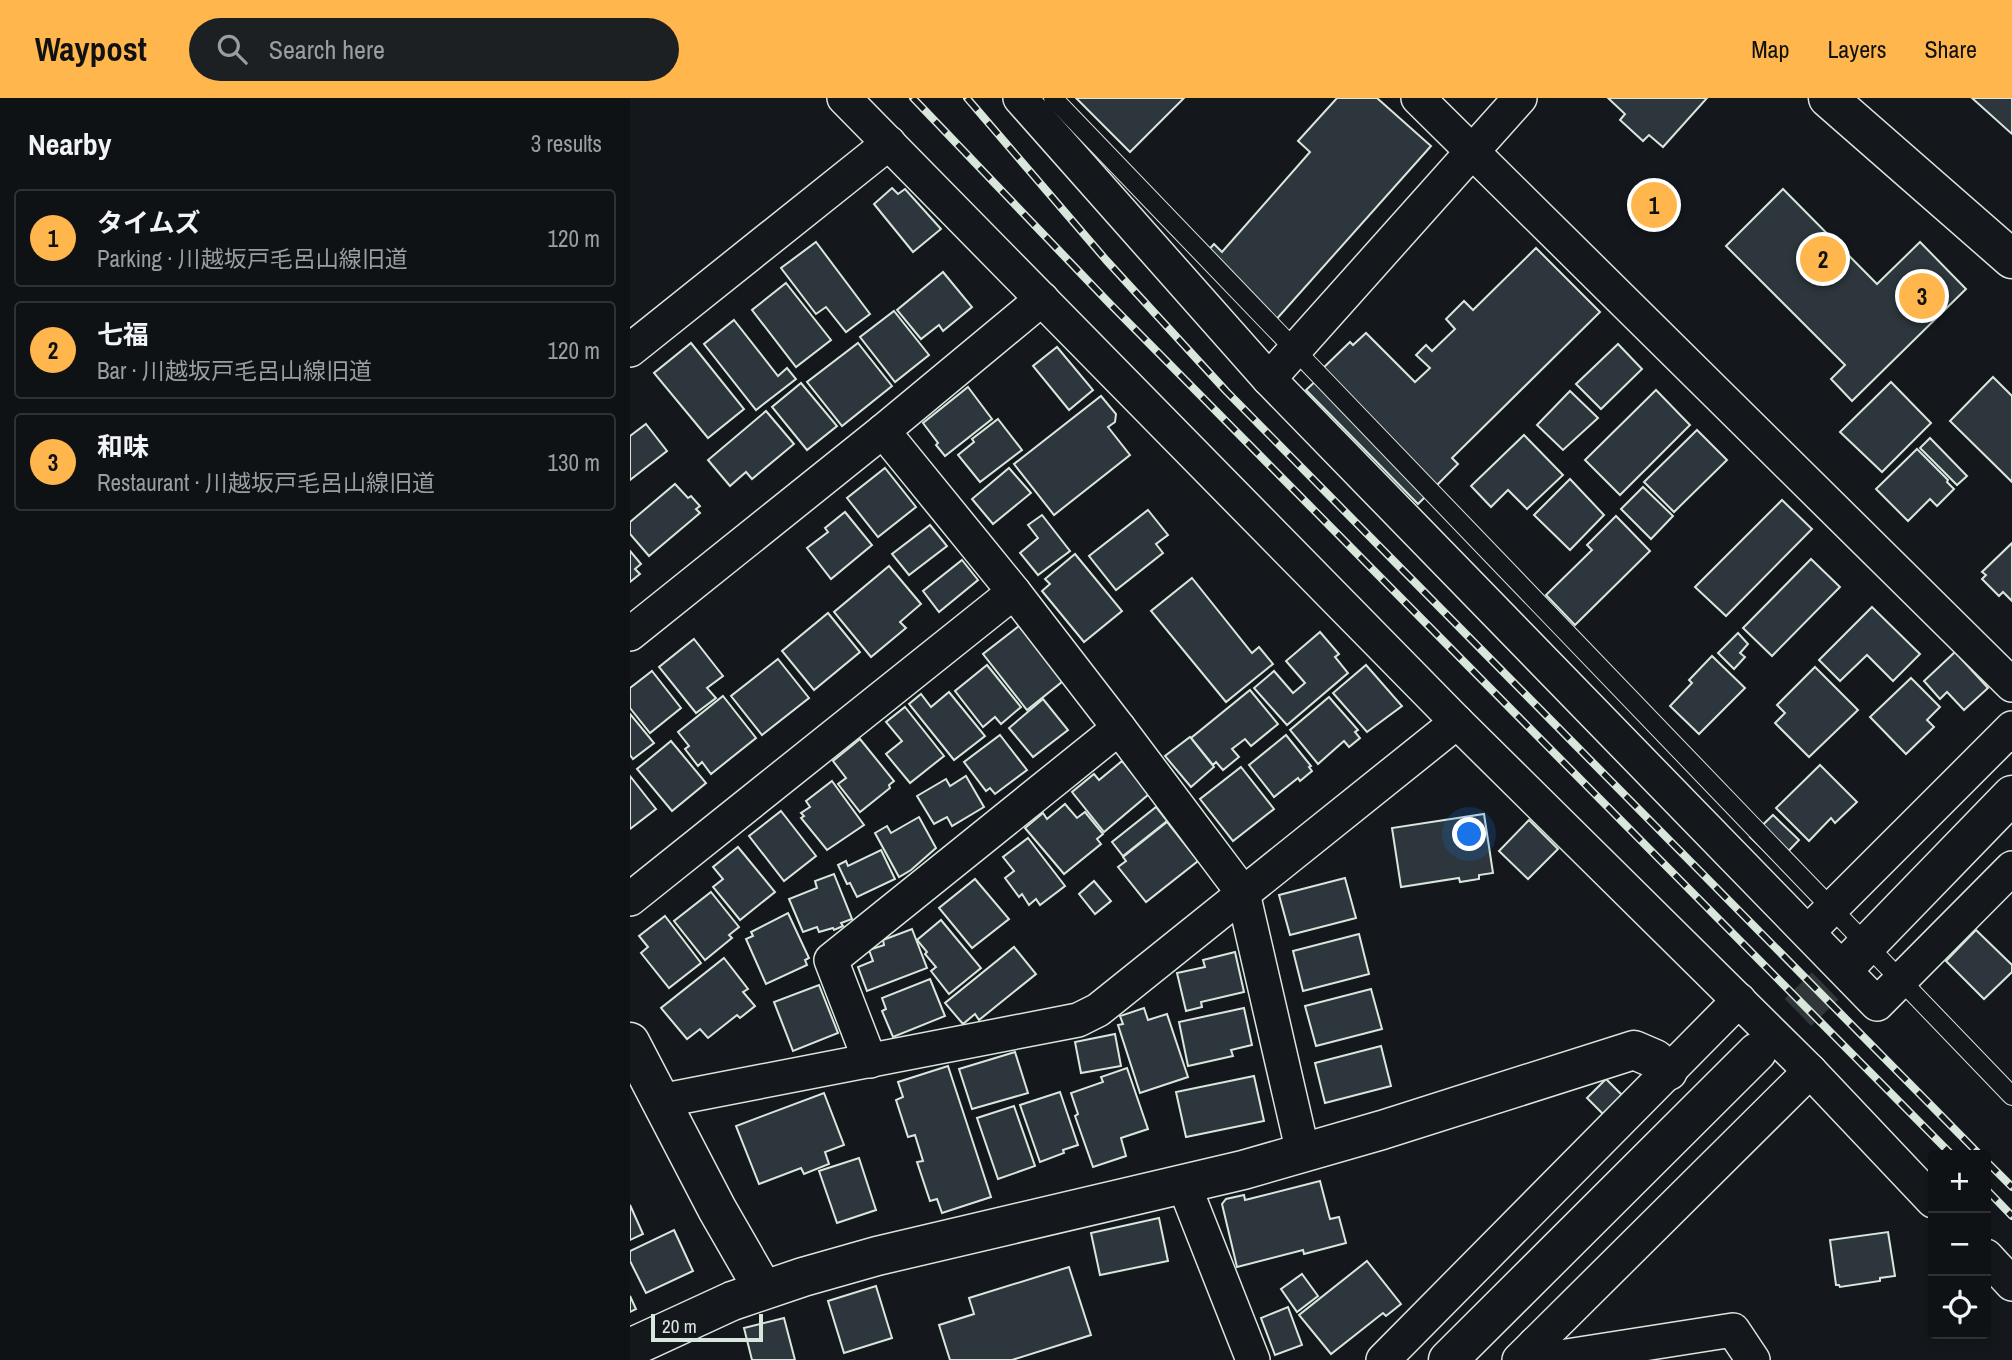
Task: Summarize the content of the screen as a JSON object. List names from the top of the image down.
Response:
{
  "scale_bar": "20 m",
  "page": {
    "header": "Waypost",
    "search": "Search here",
    "nav": ["Map", "Layers", "Share"],
    "heading": ["Nearby", "3 results"],
    "pins": ["1", "2", "3"],
    "list": [
      {
        "mark": "1",
        "name": "タイムズ",
        "note": "Parking · 川越坂戸毛呂山線旧道",
        "value": "120 m"
      },
      {
        "mark": "2",
        "name": "七福",
        "note": "Bar · 川越坂戸毛呂山線旧道",
        "value": "120 m"
      },
      {
        "mark": "3",
        "name": "和味",
        "note": "Restaurant · 川越坂戸毛呂山線旧道",
        "value": "130 m"
      }
    ],
    "map_buttons": ["+", "−"],
    "scale": "20 m"
  }
}
